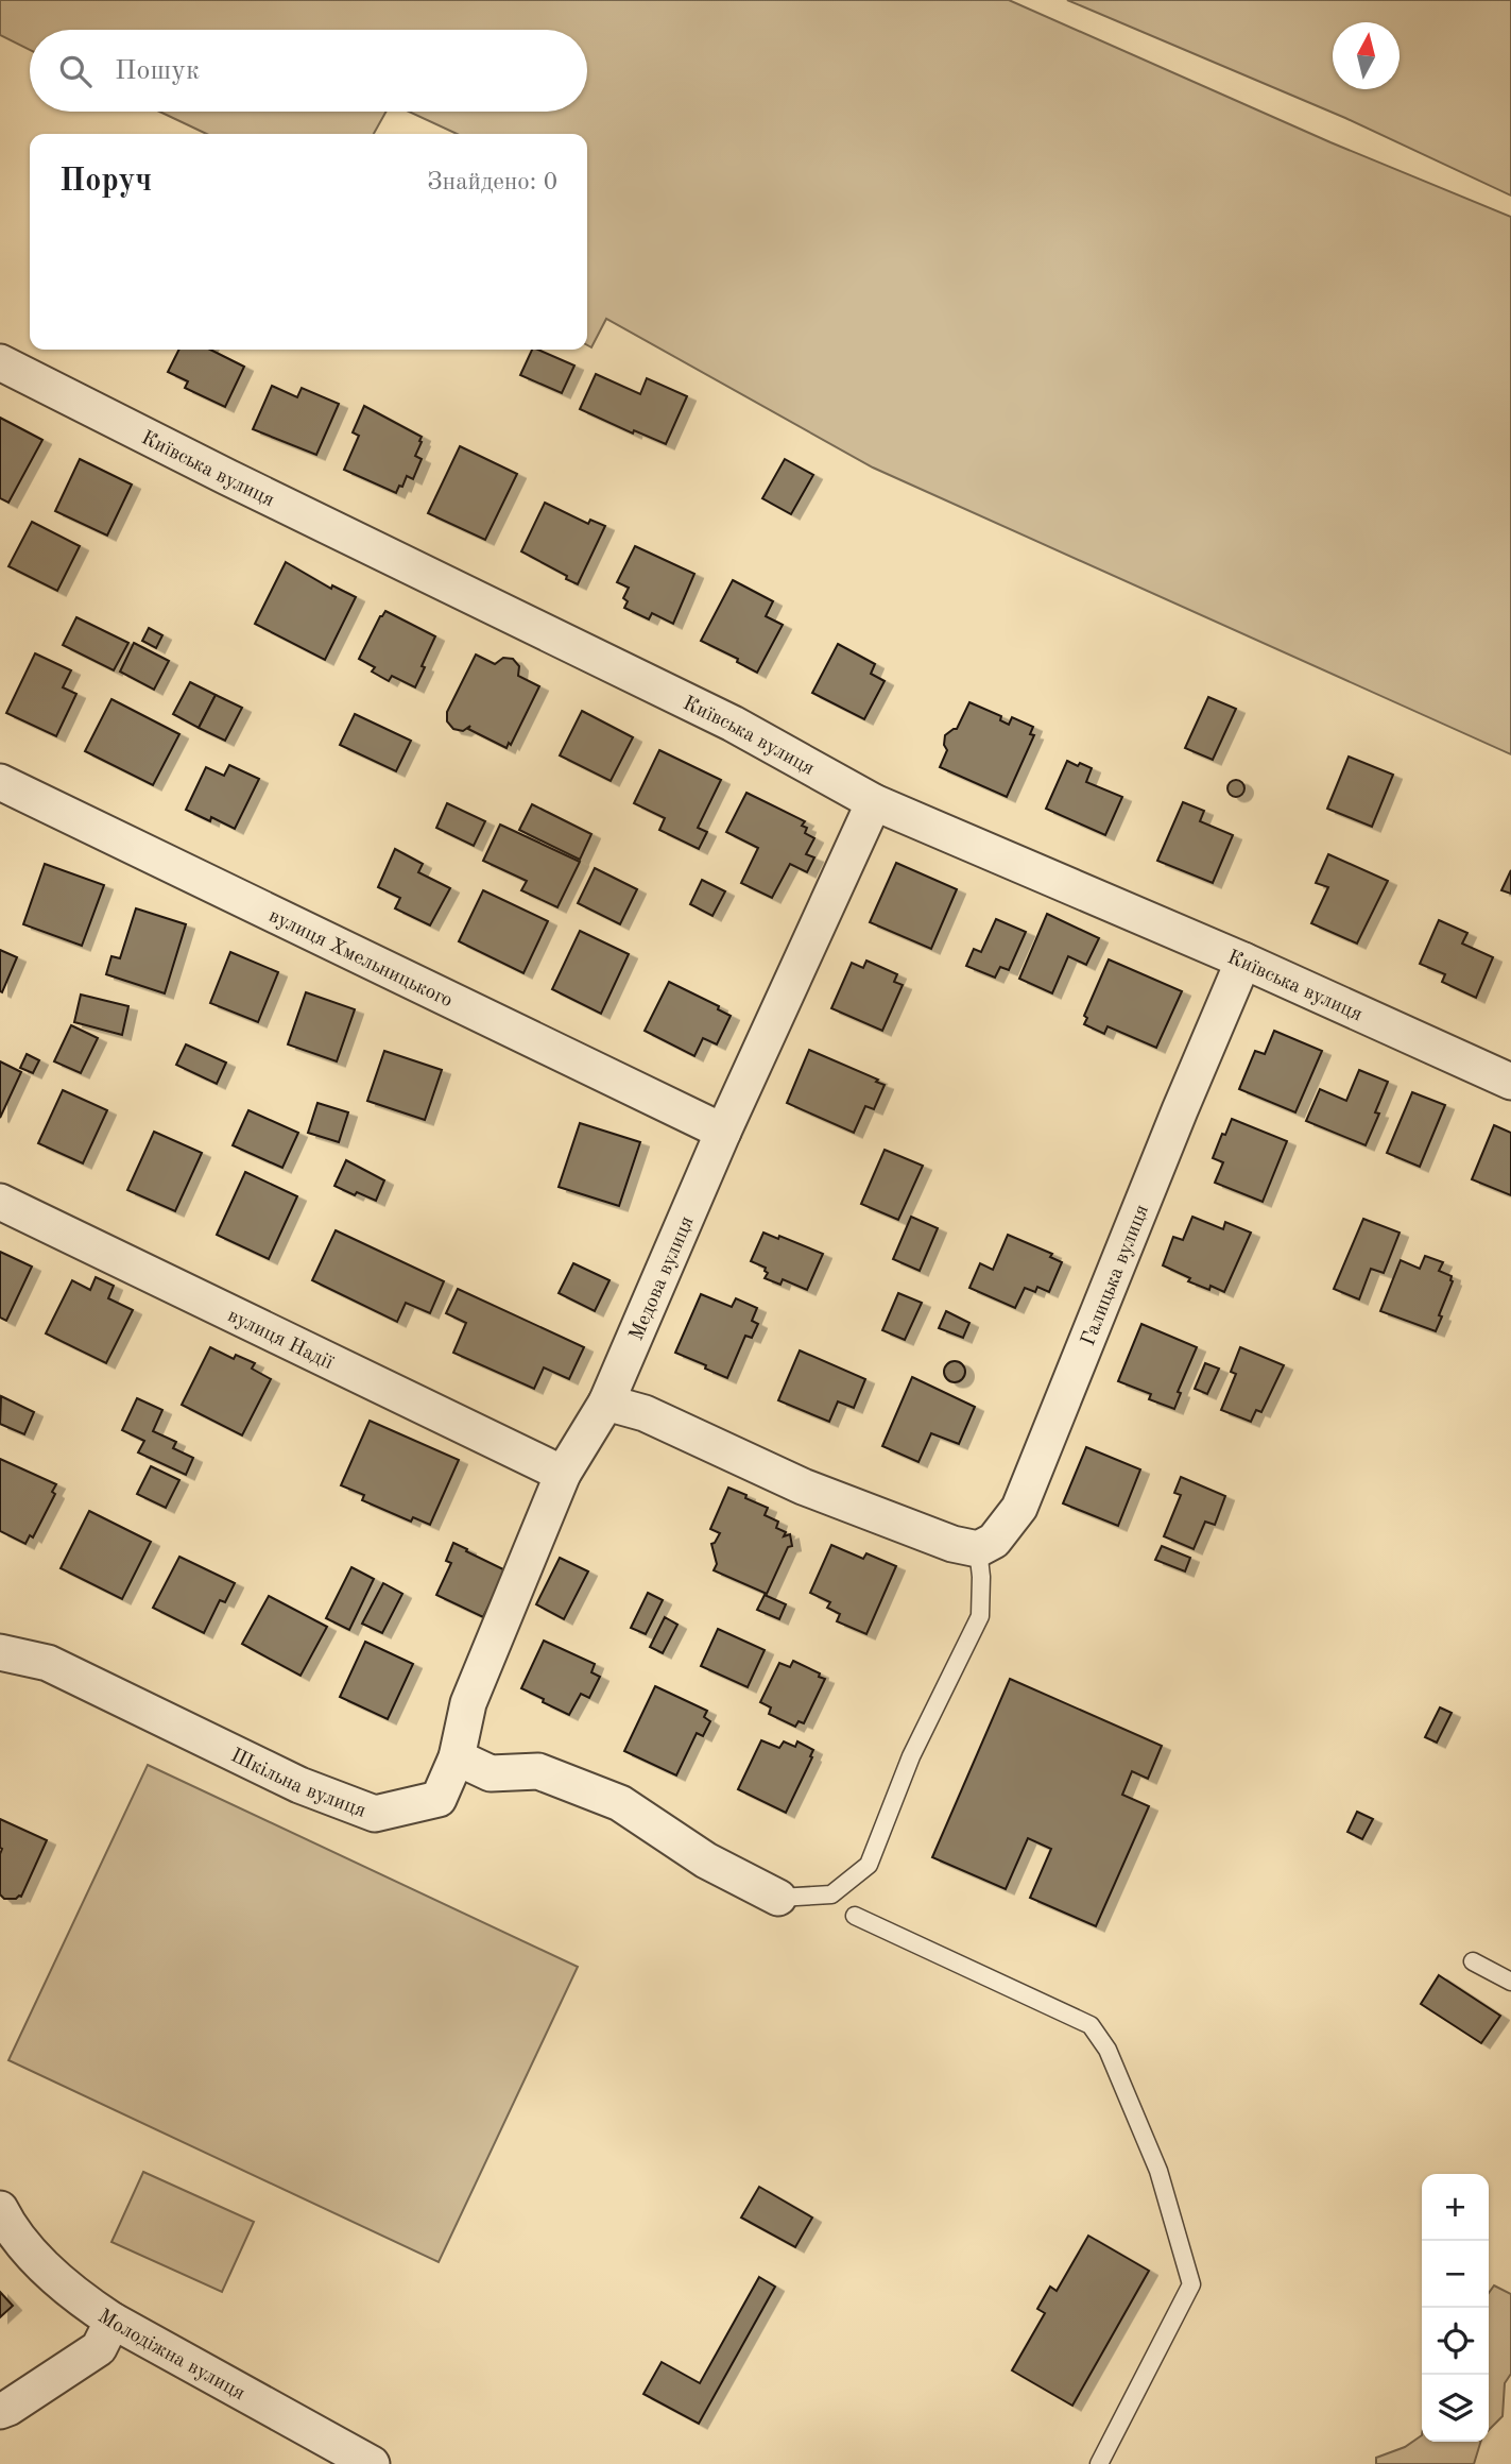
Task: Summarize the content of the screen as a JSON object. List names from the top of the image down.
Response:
{
  "streets": {
    "street": [
      "Київська вулиця",
      "вулиця Хмельницького",
      "Галицька вулиця",
      "Медова вулиця",
      "вулиця Надії",
      "Шкільна вулиця",
      "Молодіжна вулиця"
    ]
  },
  "crossings": [
    ["Київська вулиця", "Галицька вулиця"],
    ["Київська вулиця", "Медова вулиця"],
    ["вулиця Хмельницького", "Медова вулиця"],
    ["Медова вулиця", "вулиця Надії"],
    ["Медова вулиця", "Шкільна вулиця"]
  ],
  "north": "top",
  "page": {
    "search": "Пошук",
    "heading": ["Поруч", "Знайдено: 0"],
    "map_buttons": ["+", "−"]
  }
}
